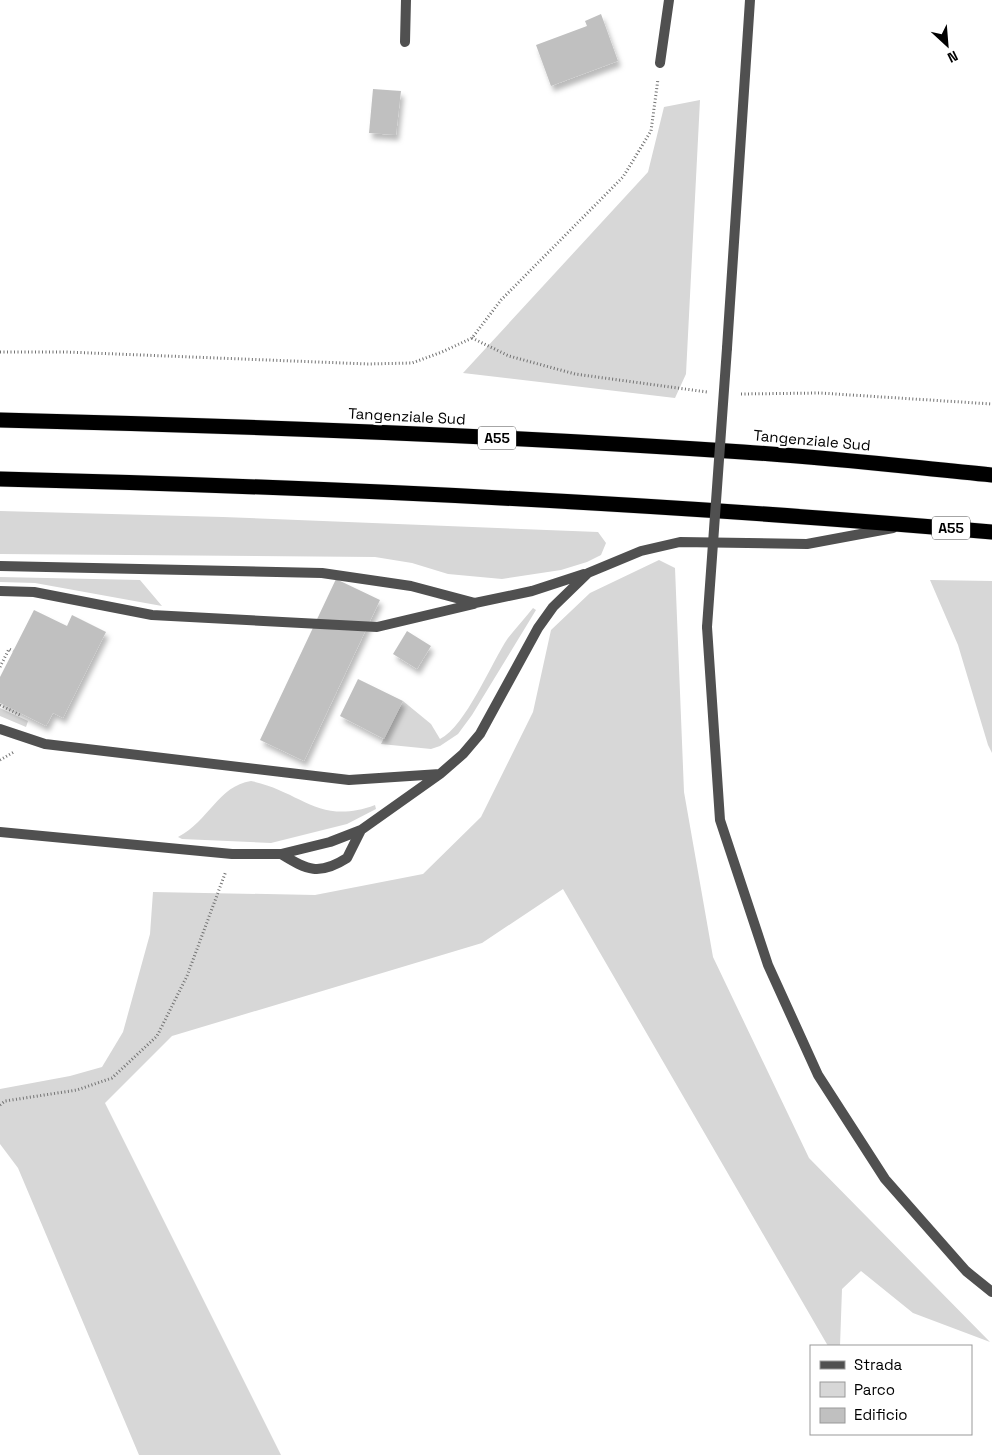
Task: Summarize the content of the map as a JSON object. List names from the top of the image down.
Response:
{
  "streets": {
    "highway": ["Tangenziale Sud", "A55"]
  },
  "legend": ["Strada", "Parco", "Edificio"],
  "north": "bottom right"
}
